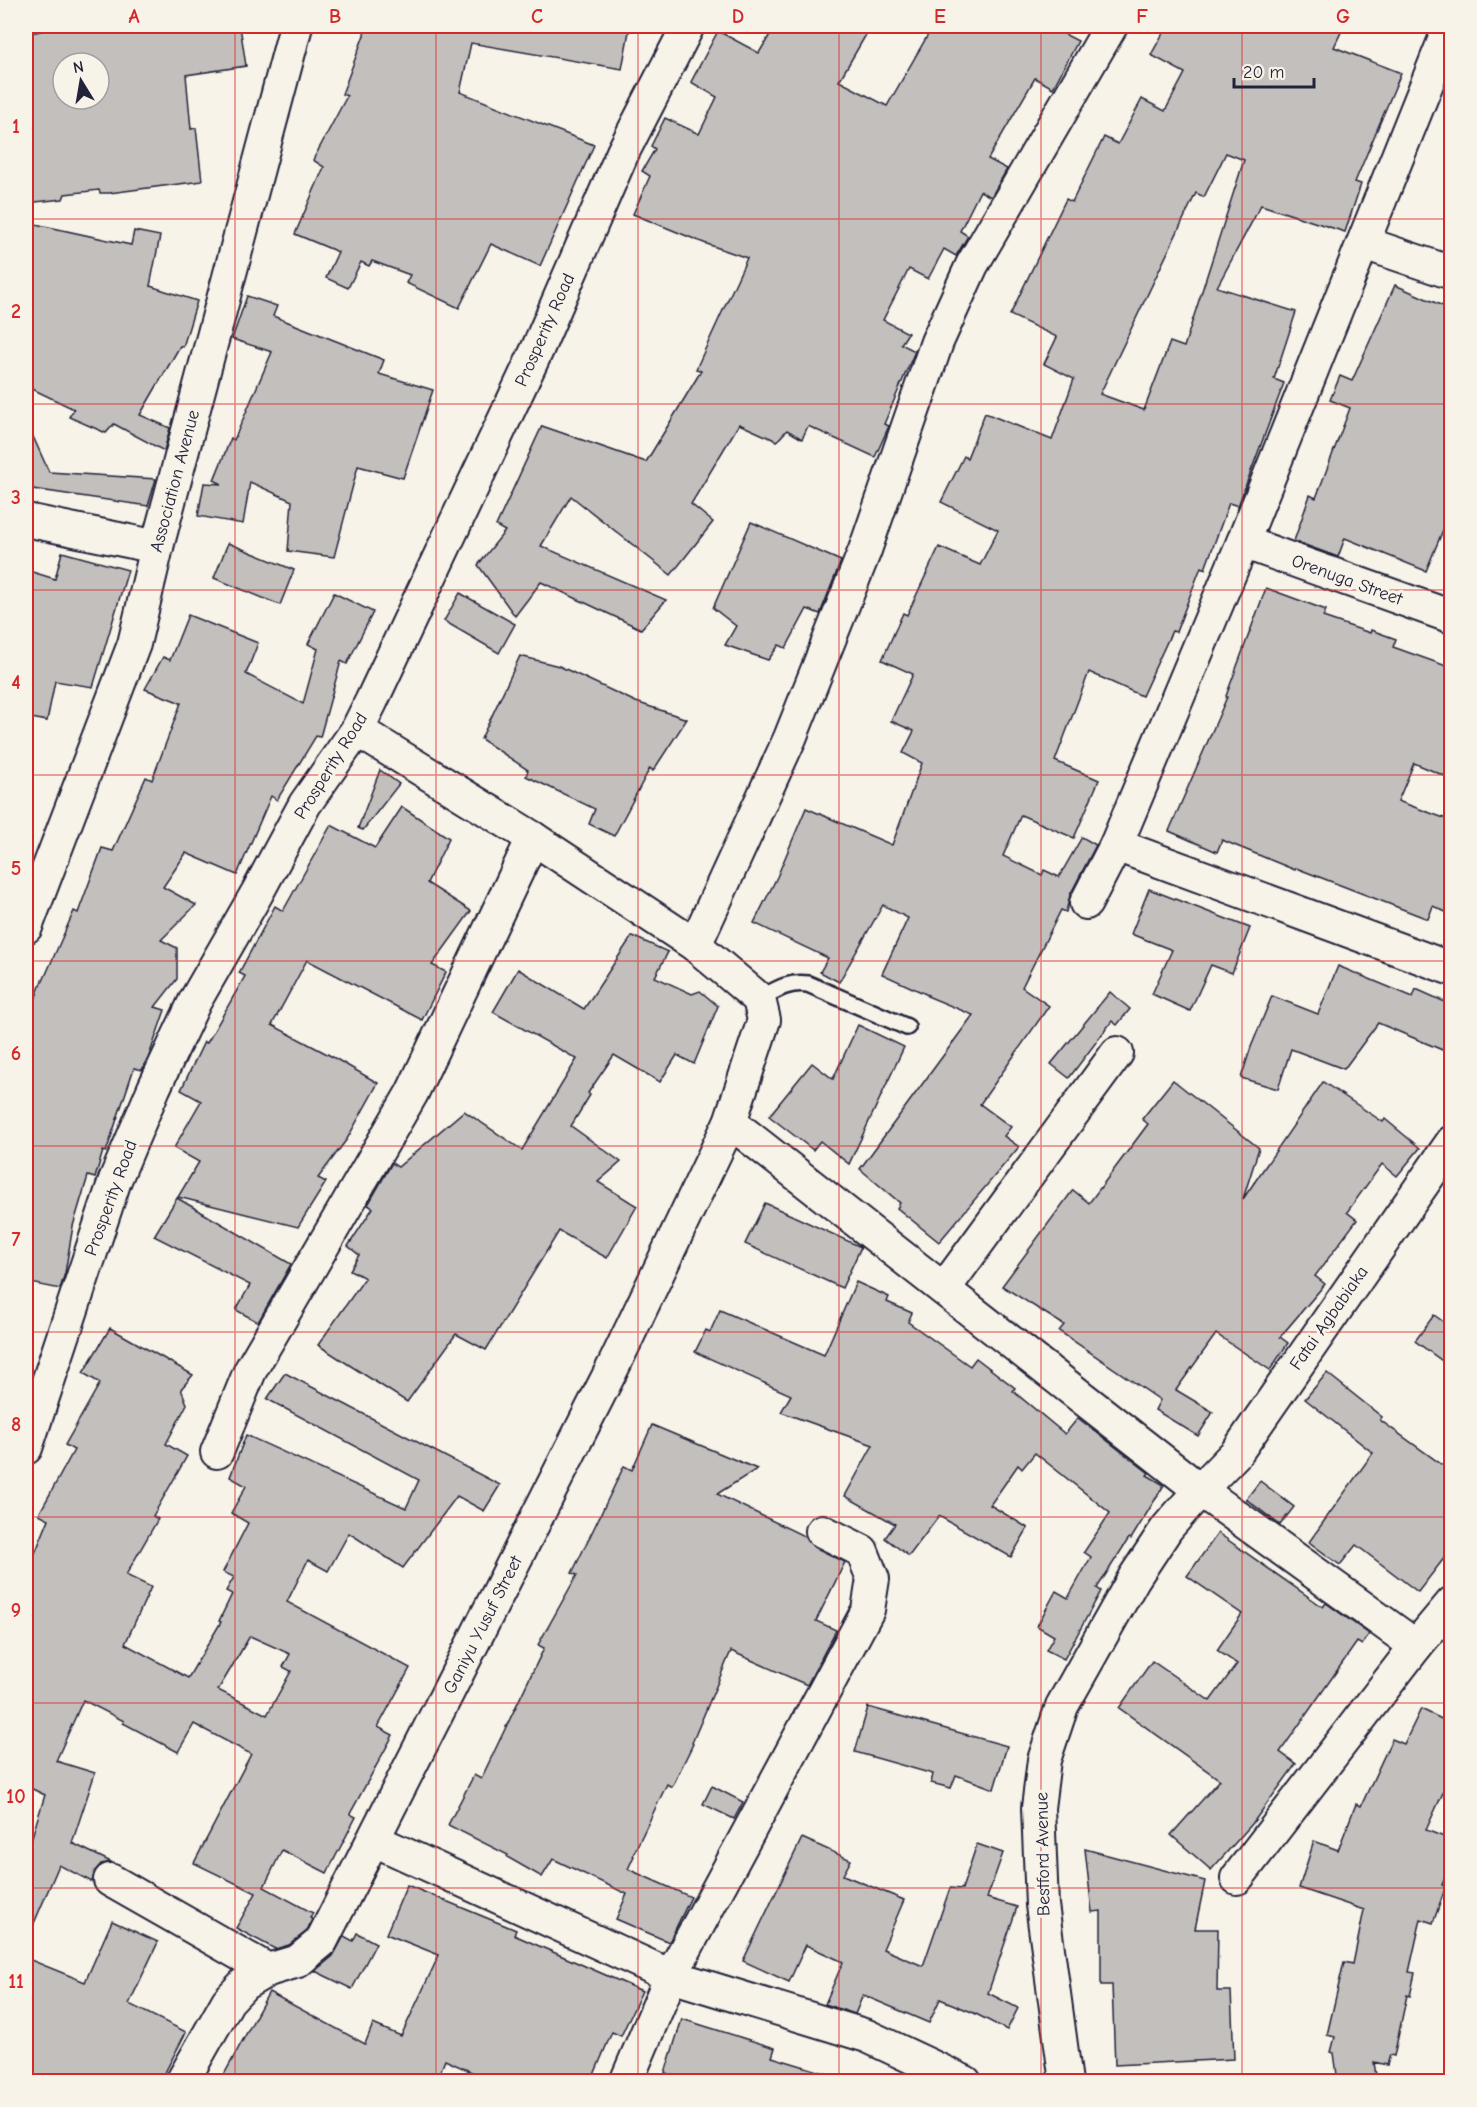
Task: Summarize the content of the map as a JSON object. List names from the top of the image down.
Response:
{
  "streets": {
    "street": [
      "Prosperity Road",
      "Association Avenue",
      "Orenuga Street",
      "Fatai Agbabiaka",
      "Ganiyu Yusuf Street",
      "Bestford Avenue"
    ]
  },
  "crossings": [
    ["Fatai Agbabiaka", "Bestford Avenue"]
  ],
  "scale_bar": "20 m",
  "north": "top",
  "grid": {
    "columns": [
      "A",
      "B",
      "C",
      "D",
      "E",
      "F",
      "G"
    ],
    "rows": [
      "1",
      "2",
      "3",
      "4",
      "5",
      "6",
      "7",
      "8",
      "9",
      "10",
      "11"
    ]
  }
}
